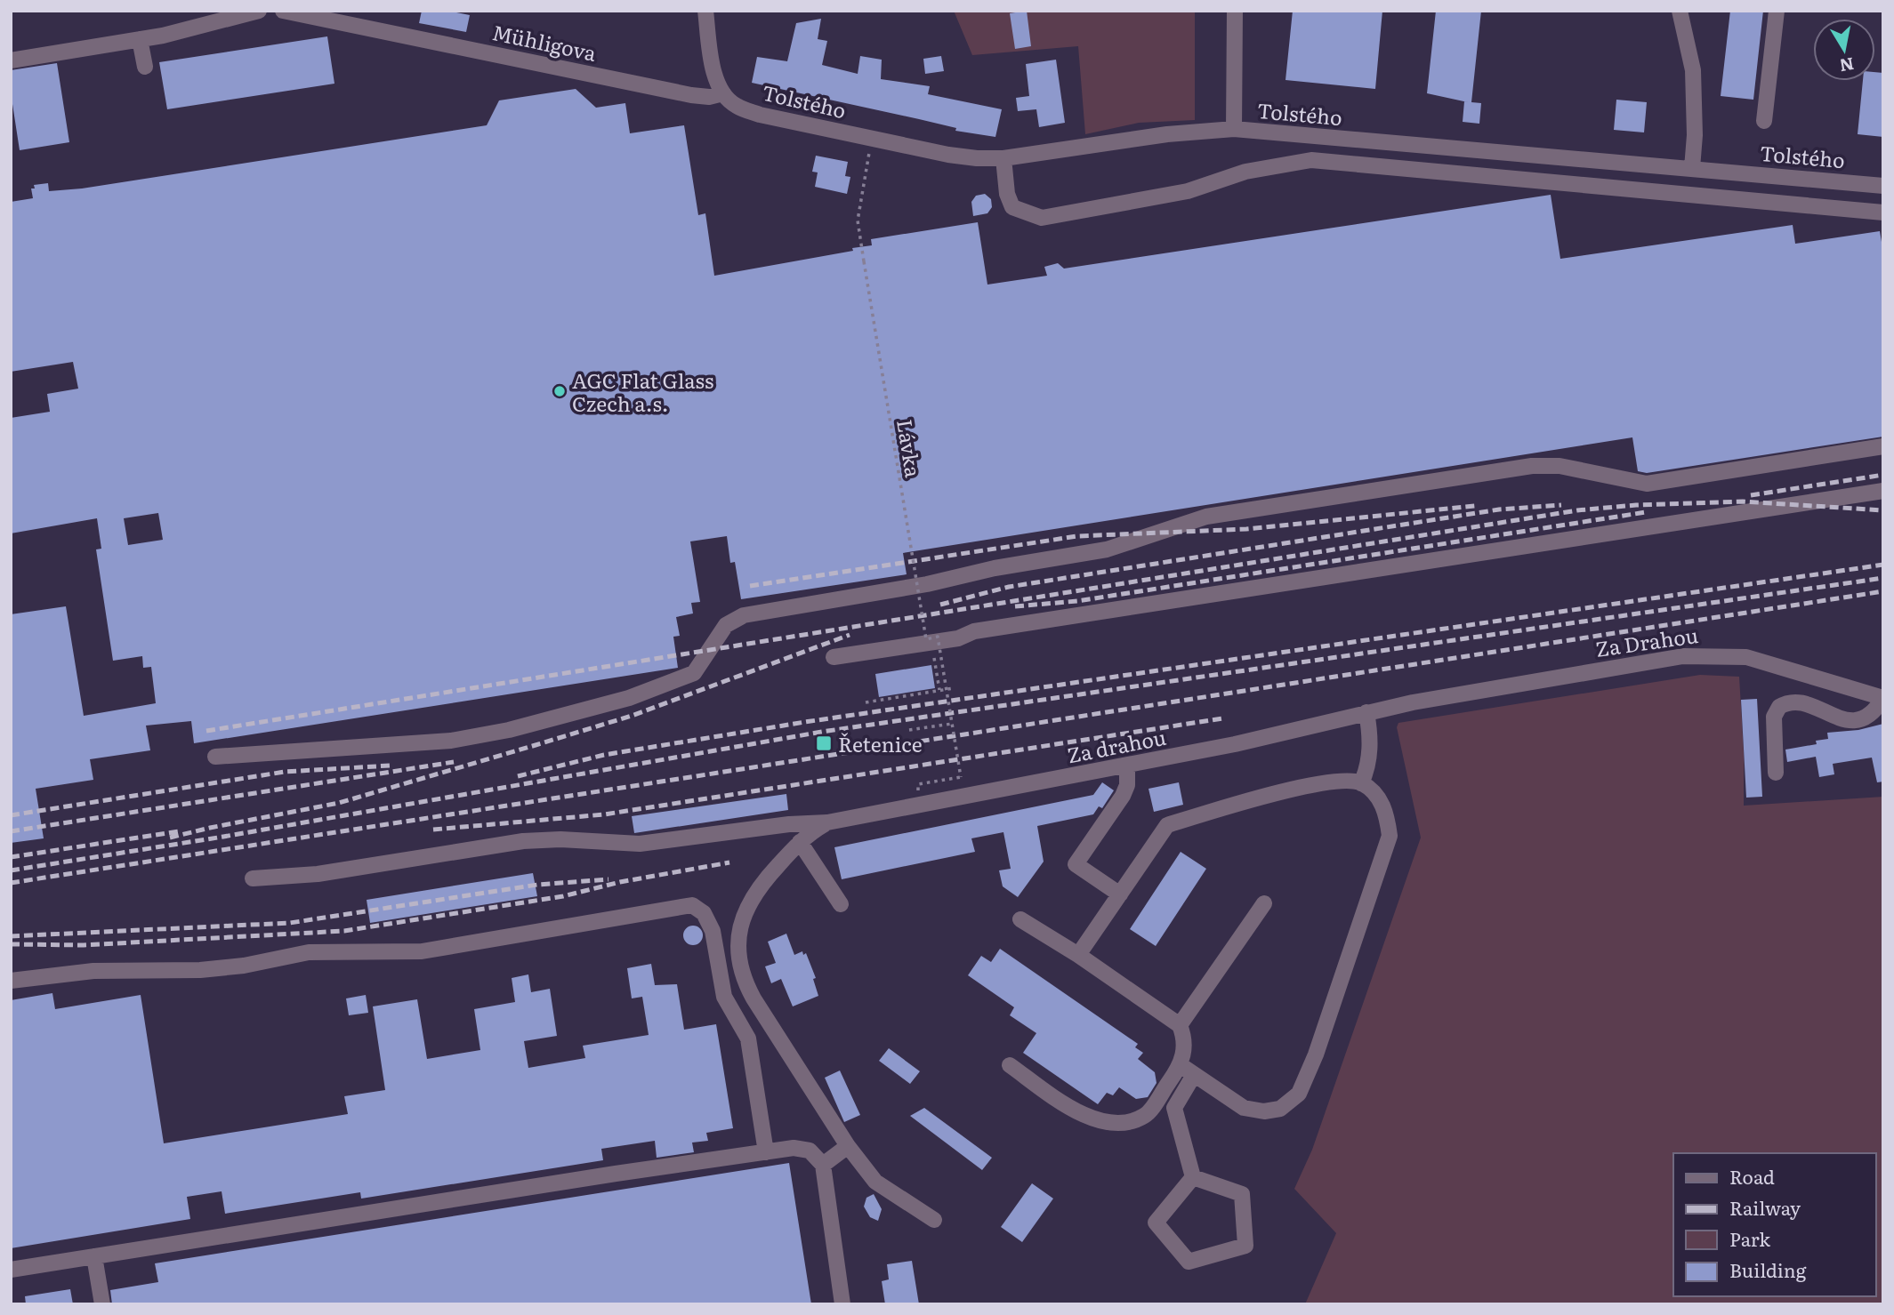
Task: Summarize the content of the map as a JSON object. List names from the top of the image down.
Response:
{
  "streets": {
    "street": [
      "Mühligova",
      "Tolstého",
      "Za Drahou",
      "Za drahou"
    ],
    "path": ["Lávka"]
  },
  "crossings": [
    ["Mühligova", "Tolstého"],
    ["Tolstého", "Lávka"],
    ["Za Drahou", "Za drahou"]
  ],
  "places": {
    "other": ["AGC Flat Glass Czech a.s."],
    "transit": ["Řetenice"]
  },
  "legend": [
    "Road",
    "Railway",
    "Park",
    "Building"
  ],
  "north": "bottom"
}
